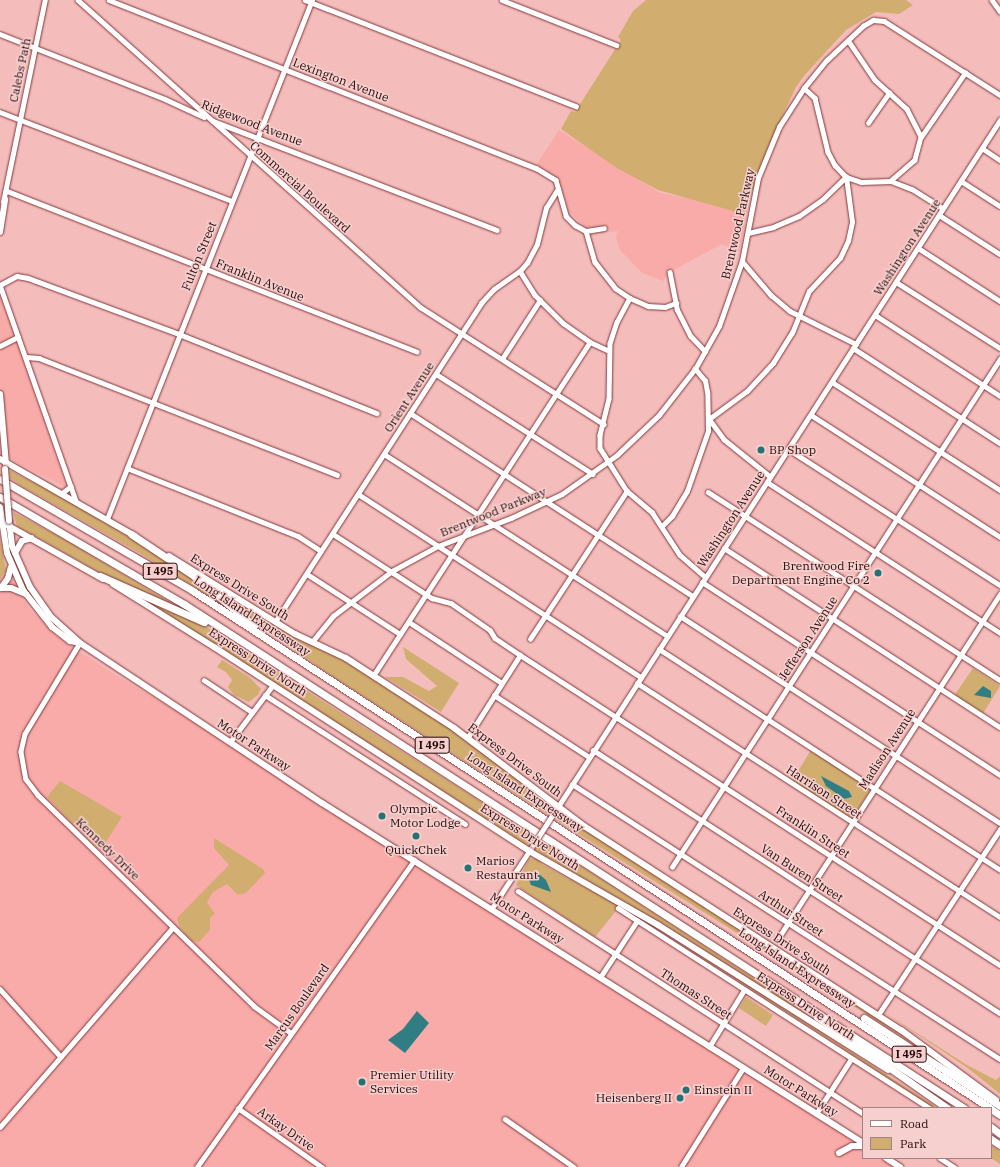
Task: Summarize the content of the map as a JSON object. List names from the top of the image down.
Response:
{
  "streets": {
    "highway": ["I 495", "Long Island Expressway", "Express Drive North"],
    "main road": ["Express Drive South", "Motor Parkway"],
    "street": [
      "Calebs Path",
      "Lexington Avenue",
      "Ridgewood Avenue",
      "Commercial Boulevard",
      "Brentwood Parkway",
      "Washington Avenue",
      "Fulton Street",
      "Franklin Avenue",
      "Orient Avenue",
      "Jefferson Avenue",
      "Madison Avenue",
      "Harrison Street",
      "Franklin Street",
      "Kennedy Drive",
      "Van Buren Street",
      "Arthur Street",
      "Thomas Street",
      "Marcus Boulevard",
      "Arkay Drive"
    ]
  },
  "crossings": [
    ["Calebs Path", "Ridgewood Avenue"],
    ["Calebs Path", "Franklin Avenue"],
    ["Lexington Avenue", "Fulton Street"],
    ["Lexington Avenue", "Orient Avenue"],
    ["Ridgewood Avenue", "Commercial Boulevard"],
    ["Ridgewood Avenue", "Fulton Street"],
    ["Commercial Boulevard", "Fulton Street"],
    ["Commercial Boulevard", "Orient Avenue"],
    ["Brentwood Parkway", "Express Drive South"],
    ["Brentwood Parkway", "Franklin Street"],
    ["Washington Avenue", "Express Drive South"],
    ["Washington Avenue", "Express Drive North"],
    ["Washington Avenue", "Motor Parkway"],
    ["Washington Avenue", "Harrison Street"],
    ["Washington Avenue", "Franklin Street"],
    ["Washington Avenue", "Van Buren Street"],
    ["Washington Avenue", "Arthur Street"],
    ["Fulton Street", "Franklin Avenue"],
    ["Fulton Street", "Express Drive South"],
    ["Orient Avenue", "Express Drive South"],
    ["Orient Avenue", "Franklin Street"],
    ["Express Drive South", "Motor Parkway"],
    ["Jefferson Avenue", "Harrison Street"],
    ["Jefferson Avenue", "Franklin Street"],
    ["Jefferson Avenue", "Van Buren Street"],
    ["Jefferson Avenue", "Arthur Street"],
    ["Express Drive North", "Motor Parkway"],
    ["Motor Parkway", "Kennedy Drive"],
    ["Motor Parkway", "Marcus Boulevard"],
    ["Madison Avenue", "Harrison Street"],
    ["Madison Avenue", "Franklin Street"],
    ["Madison Avenue", "Van Buren Street"],
    ["Madison Avenue", "Arthur Street"],
    ["Kennedy Drive", "Marcus Boulevard"],
    ["Marcus Boulevard", "Arkay Drive"]
  ],
  "places": [
    "BP Shop",
    "Brentwood Fire Department Engine Co 2",
    "Olympic Motor Lodge",
    "QuickChek",
    "Marios Restaurant",
    "Premier Utility Services",
    "Einstein II",
    "Heisenberg II"
  ],
  "legend": ["Road", "Park"]
}
